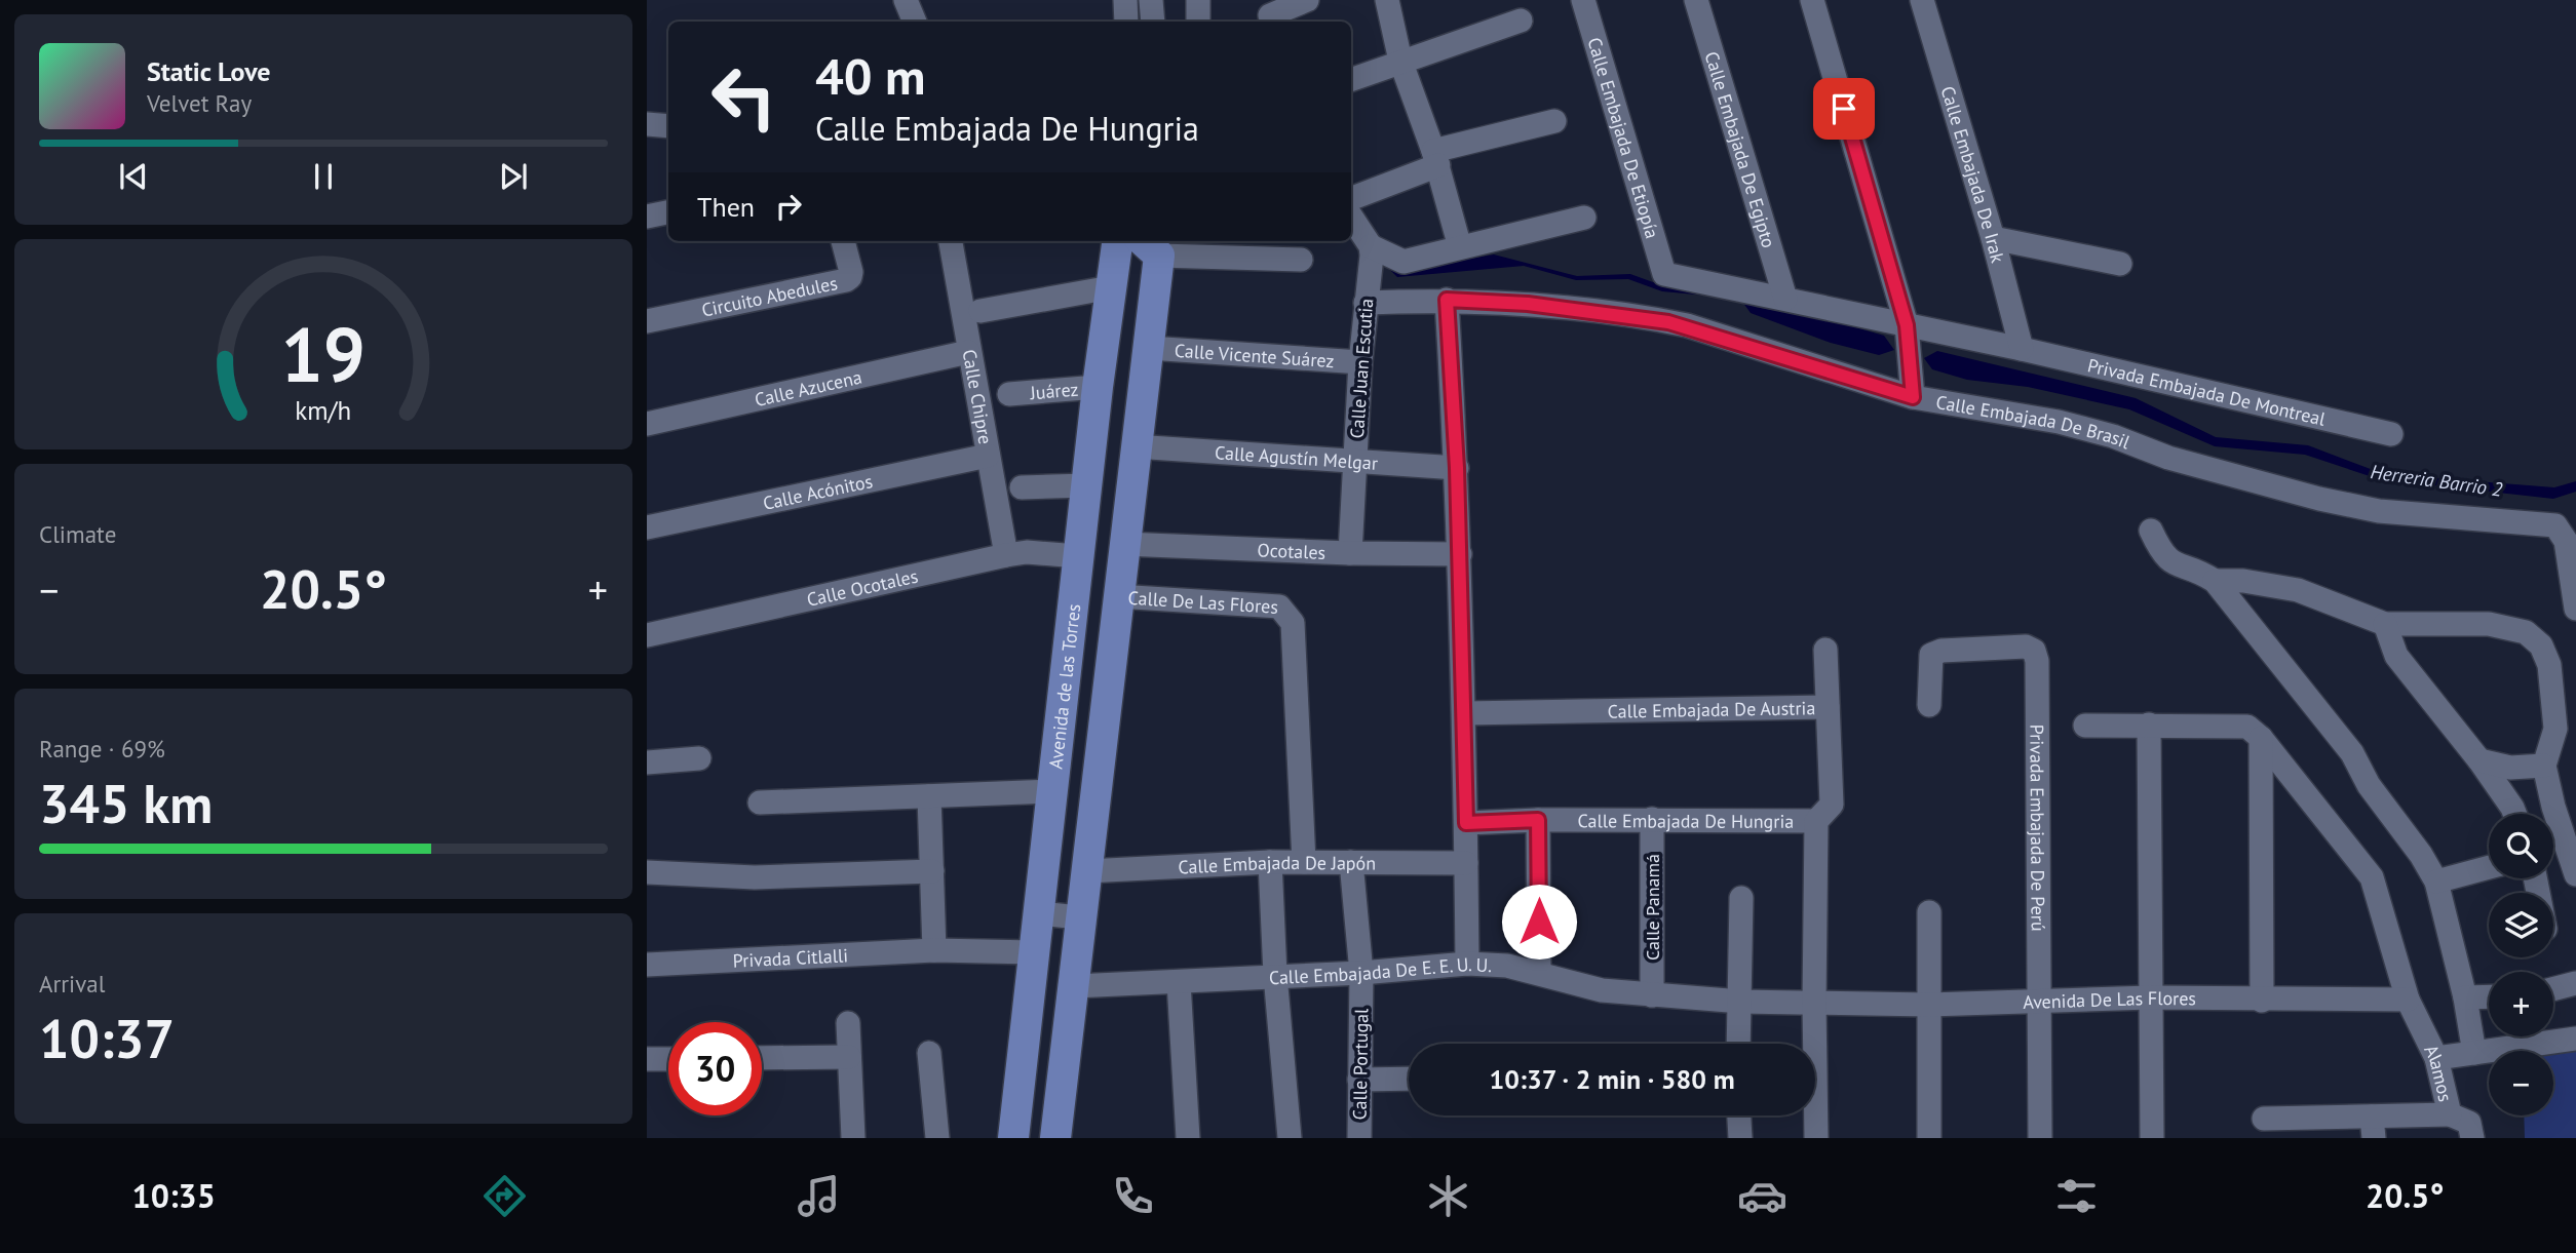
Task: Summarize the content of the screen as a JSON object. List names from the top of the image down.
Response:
{
  "streets": {
    "main road": ["Avenida de las Torres"],
    "street": [
      "Calle Embajada De Etiopía",
      "Calle Embajada De Egipto",
      "Calle Embajada De Irak",
      "Circuito Abedules",
      "Calle Vicente Suárez",
      "Calle Juan Escutia",
      "Calle Azucena",
      "Juárez",
      "Privada Embajada De Montreal",
      "Calle Chipre",
      "Calle Embajada De Brasil",
      "Calle Agustín Melgar",
      "Calle Acónitos",
      "Ocotales",
      "Calle Ocotales",
      "Calle De Las Flores",
      "Calle Embajada De Austria",
      "Calle Embajada De Hungria",
      "Privada Embajada De Perú",
      "Calle Embajada De Japón",
      "Calle Panamá",
      "Privada Citlalli",
      "Calle Embajada De E. E. U. U.",
      "Avenida De Las Flores",
      "Calle Portugal",
      "Alamos"
    ]
  },
  "crossings": [
    ["Calle Embajada De Etiopía", "Privada Embajada De Montreal"],
    ["Calle Embajada De Egipto", "Privada Embajada De Montreal"],
    ["Calle Embajada De Irak", "Privada Embajada De Montreal"],
    ["Calle Vicente Suárez", "Calle Juan Escutia"],
    ["Calle Juan Escutia", "Calle Embajada De Brasil"],
    ["Calle Juan Escutia", "Calle Agustín Melgar"],
    ["Calle Juan Escutia", "Ocotales"],
    ["Calle Azucena", "Calle Chipre"],
    ["Juárez", "Avenida de las Torres"],
    ["Calle Chipre", "Calle Acónitos"],
    ["Calle Chipre", "Calle Ocotales"],
    ["Calle Ocotales", "Avenida de las Torres"],
    ["Calle De Las Flores", "Calle Embajada De Japón"],
    ["Avenida de las Torres", "Privada Citlalli"],
    ["Calle Embajada De Austria", "Calle Embajada De Hungria"],
    ["Calle Embajada De Austria", "Calle Embajada De E. E. U. U."],
    ["Calle Embajada De Austria", "Avenida De Las Flores"],
    ["Calle Embajada De Hungria", "Calle Panamá"],
    ["Privada Embajada De Perú", "Avenida De Las Flores"],
    ["Calle Embajada De Japón", "Calle Portugal"],
    ["Calle Panamá", "Calle Embajada De E. E. U. U."],
    ["Calle Embajada De E. E. U. U.", "Avenida De Las Flores"],
    ["Calle Embajada De E. E. U. U.", "Calle Portugal"],
    ["Avenida De Las Flores", "Alamos"]
  ],
  "water": ["Herreria Barrio 2"],
  "page": {
    "turn": ["40 m", "Calle Embajada De Hungria"],
    "song": ["Static Love", "Velvet Ray"],
    "then": "Then",
    "tile": [
      "Climate",
      ["Range · 69%", "345 km"],
      ["Arrival", "10:37"]
    ],
    "heat": ["−", "20.5°", "+"],
    "map_buttons": ["+", "−"],
    "limit": "30",
    "trip": "10:37 · 2 min · 580 m",
    "tabs": ["10:35", "20.5°"],
    "gauge": ["19", "km/h"]
  }
}
